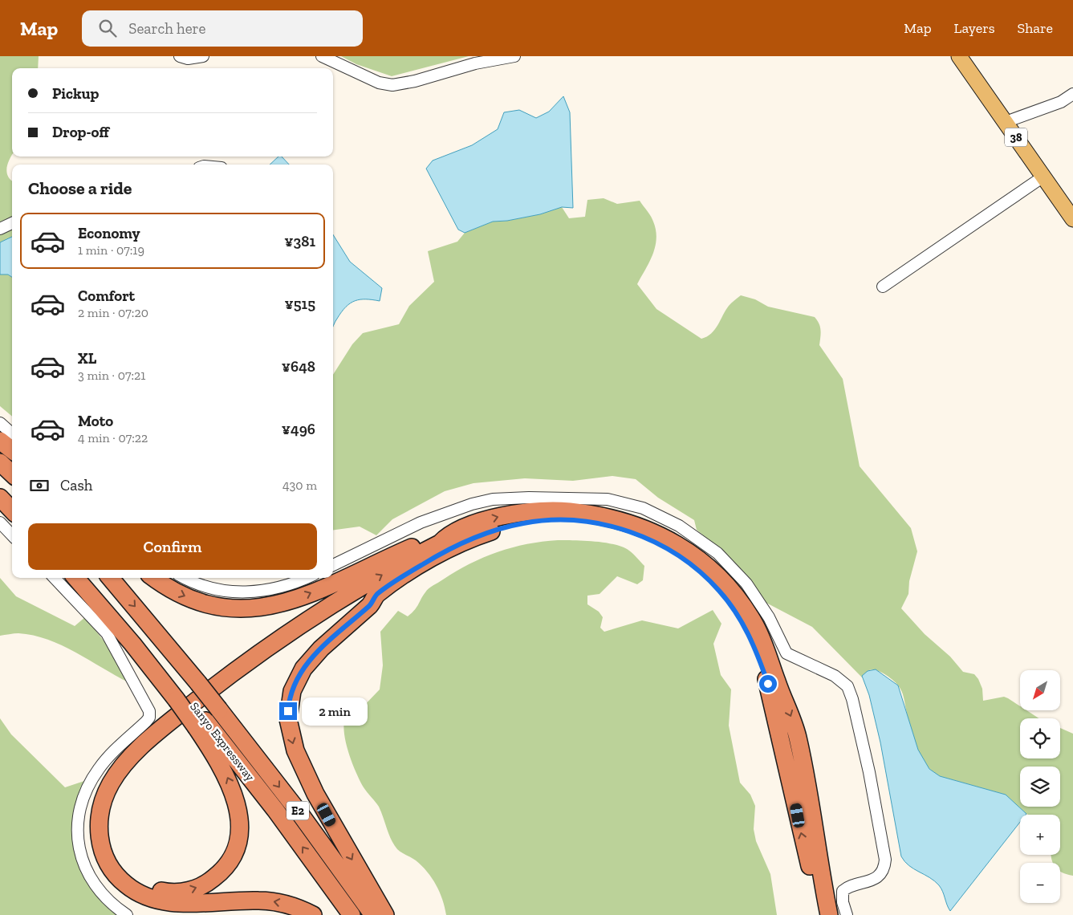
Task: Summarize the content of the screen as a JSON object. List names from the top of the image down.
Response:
{
  "streets": {
    "highway": ["Sanyo Expressway", "E2"],
    "main road": ["38"]
  },
  "north": "bottom left",
  "page": {
    "header": "Map",
    "search": "Search here",
    "nav": ["Map", "Layers", "Share"],
    "banner": ["Pickup", "Drop-off"],
    "heading": "Choose a ride",
    "list": [
      {
        "name": "Economy",
        "note": "1 min · 07:19",
        "value": "¥381"
      },
      {
        "name": "Comfort",
        "note": "2 min · 07:20",
        "value": "¥515"
      },
      {
        "name": "XL",
        "note": "3 min · 07:21",
        "value": "¥648"
      },
      {
        "name": "Moto",
        "note": "4 min · 07:22",
        "value": "¥496"
      }
    ],
    "pay": ["Cash", "430 m"],
    "buttons": "Confirm",
    "map_buttons": ["+", "−"],
    "bubble": "2 min"
  }
}
